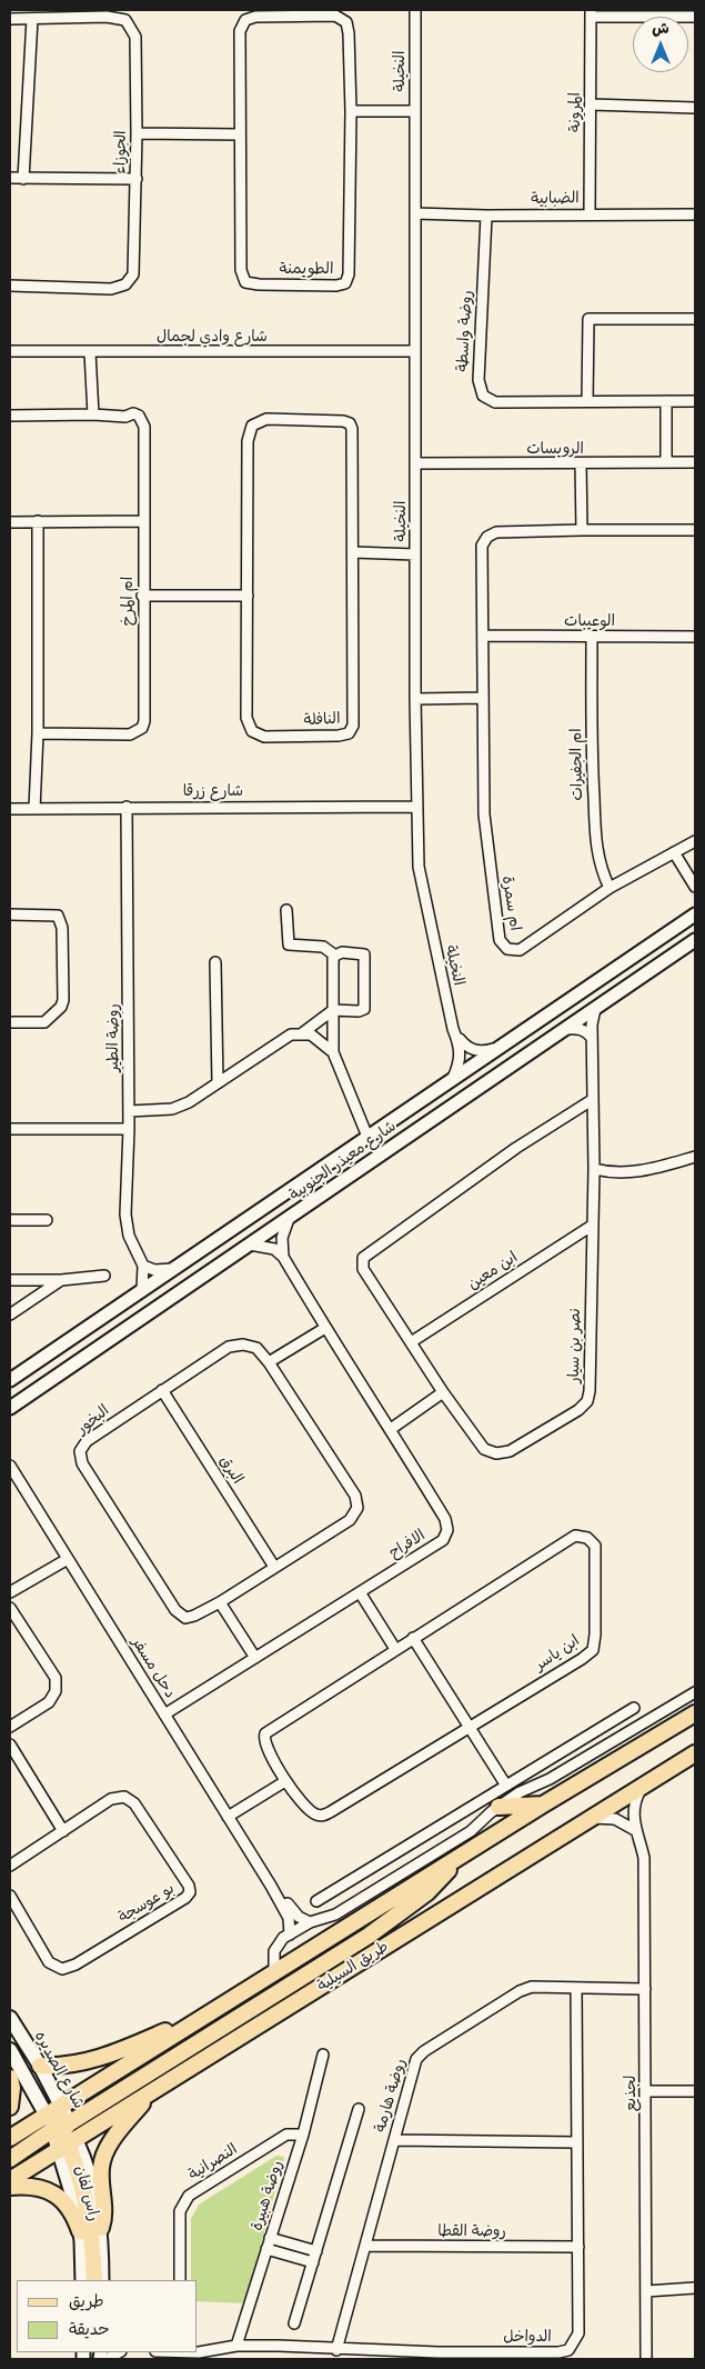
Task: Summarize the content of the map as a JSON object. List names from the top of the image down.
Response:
{
  "streets": {
    "main road": ["طريق السيلية", "شارع الصديره"],
    "street": [
      "النخيلة",
      "المرونة",
      "الجوزاء",
      "الضبابية",
      "الطويمنة",
      "روضة واسطة",
      "شارع وادي لجمال",
      "الرويسات",
      "ام المرخ",
      "الوعيبات",
      "النافلة",
      "ام الجفيرات",
      "شارع زرقا",
      "ام سمرة",
      "روضة الطير",
      "شارع معيذر الجنوبية",
      "ابن معين",
      "نصر بن سيار",
      "البخور",
      "البرق",
      "الافراح",
      "ابن ياسر",
      "دحل مسفر",
      "بو عوسجة",
      "لجذيع",
      "روضة هارمة",
      "النصرانية",
      "راس لفان",
      "روضة هبيرة",
      "روضة القطا",
      "الدواخل"
    ]
  },
  "crossings": [
    ["النخيلة", "الضبابية"],
    ["النخيلة", "شارع وادي لجمال"],
    ["النخيلة", "الرويسات"],
    ["النخيلة", "شارع زرقا"],
    ["النخيلة", "شارع معيذر الجنوبية"],
    ["المرونة", "الضبابية"],
    ["الضبابية", "روضة واسطة"],
    ["الوعيبات", "ام الجفيرات"],
    ["الوعيبات", "ام سمرة"],
    ["ام الجفيرات", "ام سمرة"],
    ["شارع زرقا", "روضة الطير"],
    ["روضة الطير", "شارع معيذر الجنوبية"],
    ["شارع معيذر الجنوبية", "نصر بن سيار"],
    ["ابن معين", "نصر بن سيار"],
    ["البخور", "البرق"],
    ["الافراح", "دحل مسفر"],
    ["طريق السيلية", "لجذيع"],
    ["طريق السيلية", "راس لفان"],
    ["لجذيع", "روضة هارمة"],
    ["روضة هارمة", "روضة القطا"],
    ["روضة هارمة", "الدواخل"],
    ["النصرانية", "روضة هبيرة"],
    ["روضة هبيرة", "الدواخل"],
    ["روضة القطا", "الدواخل"]
  ],
  "legend": ["طريق", "حديقة"],
  "north": "top"
}
